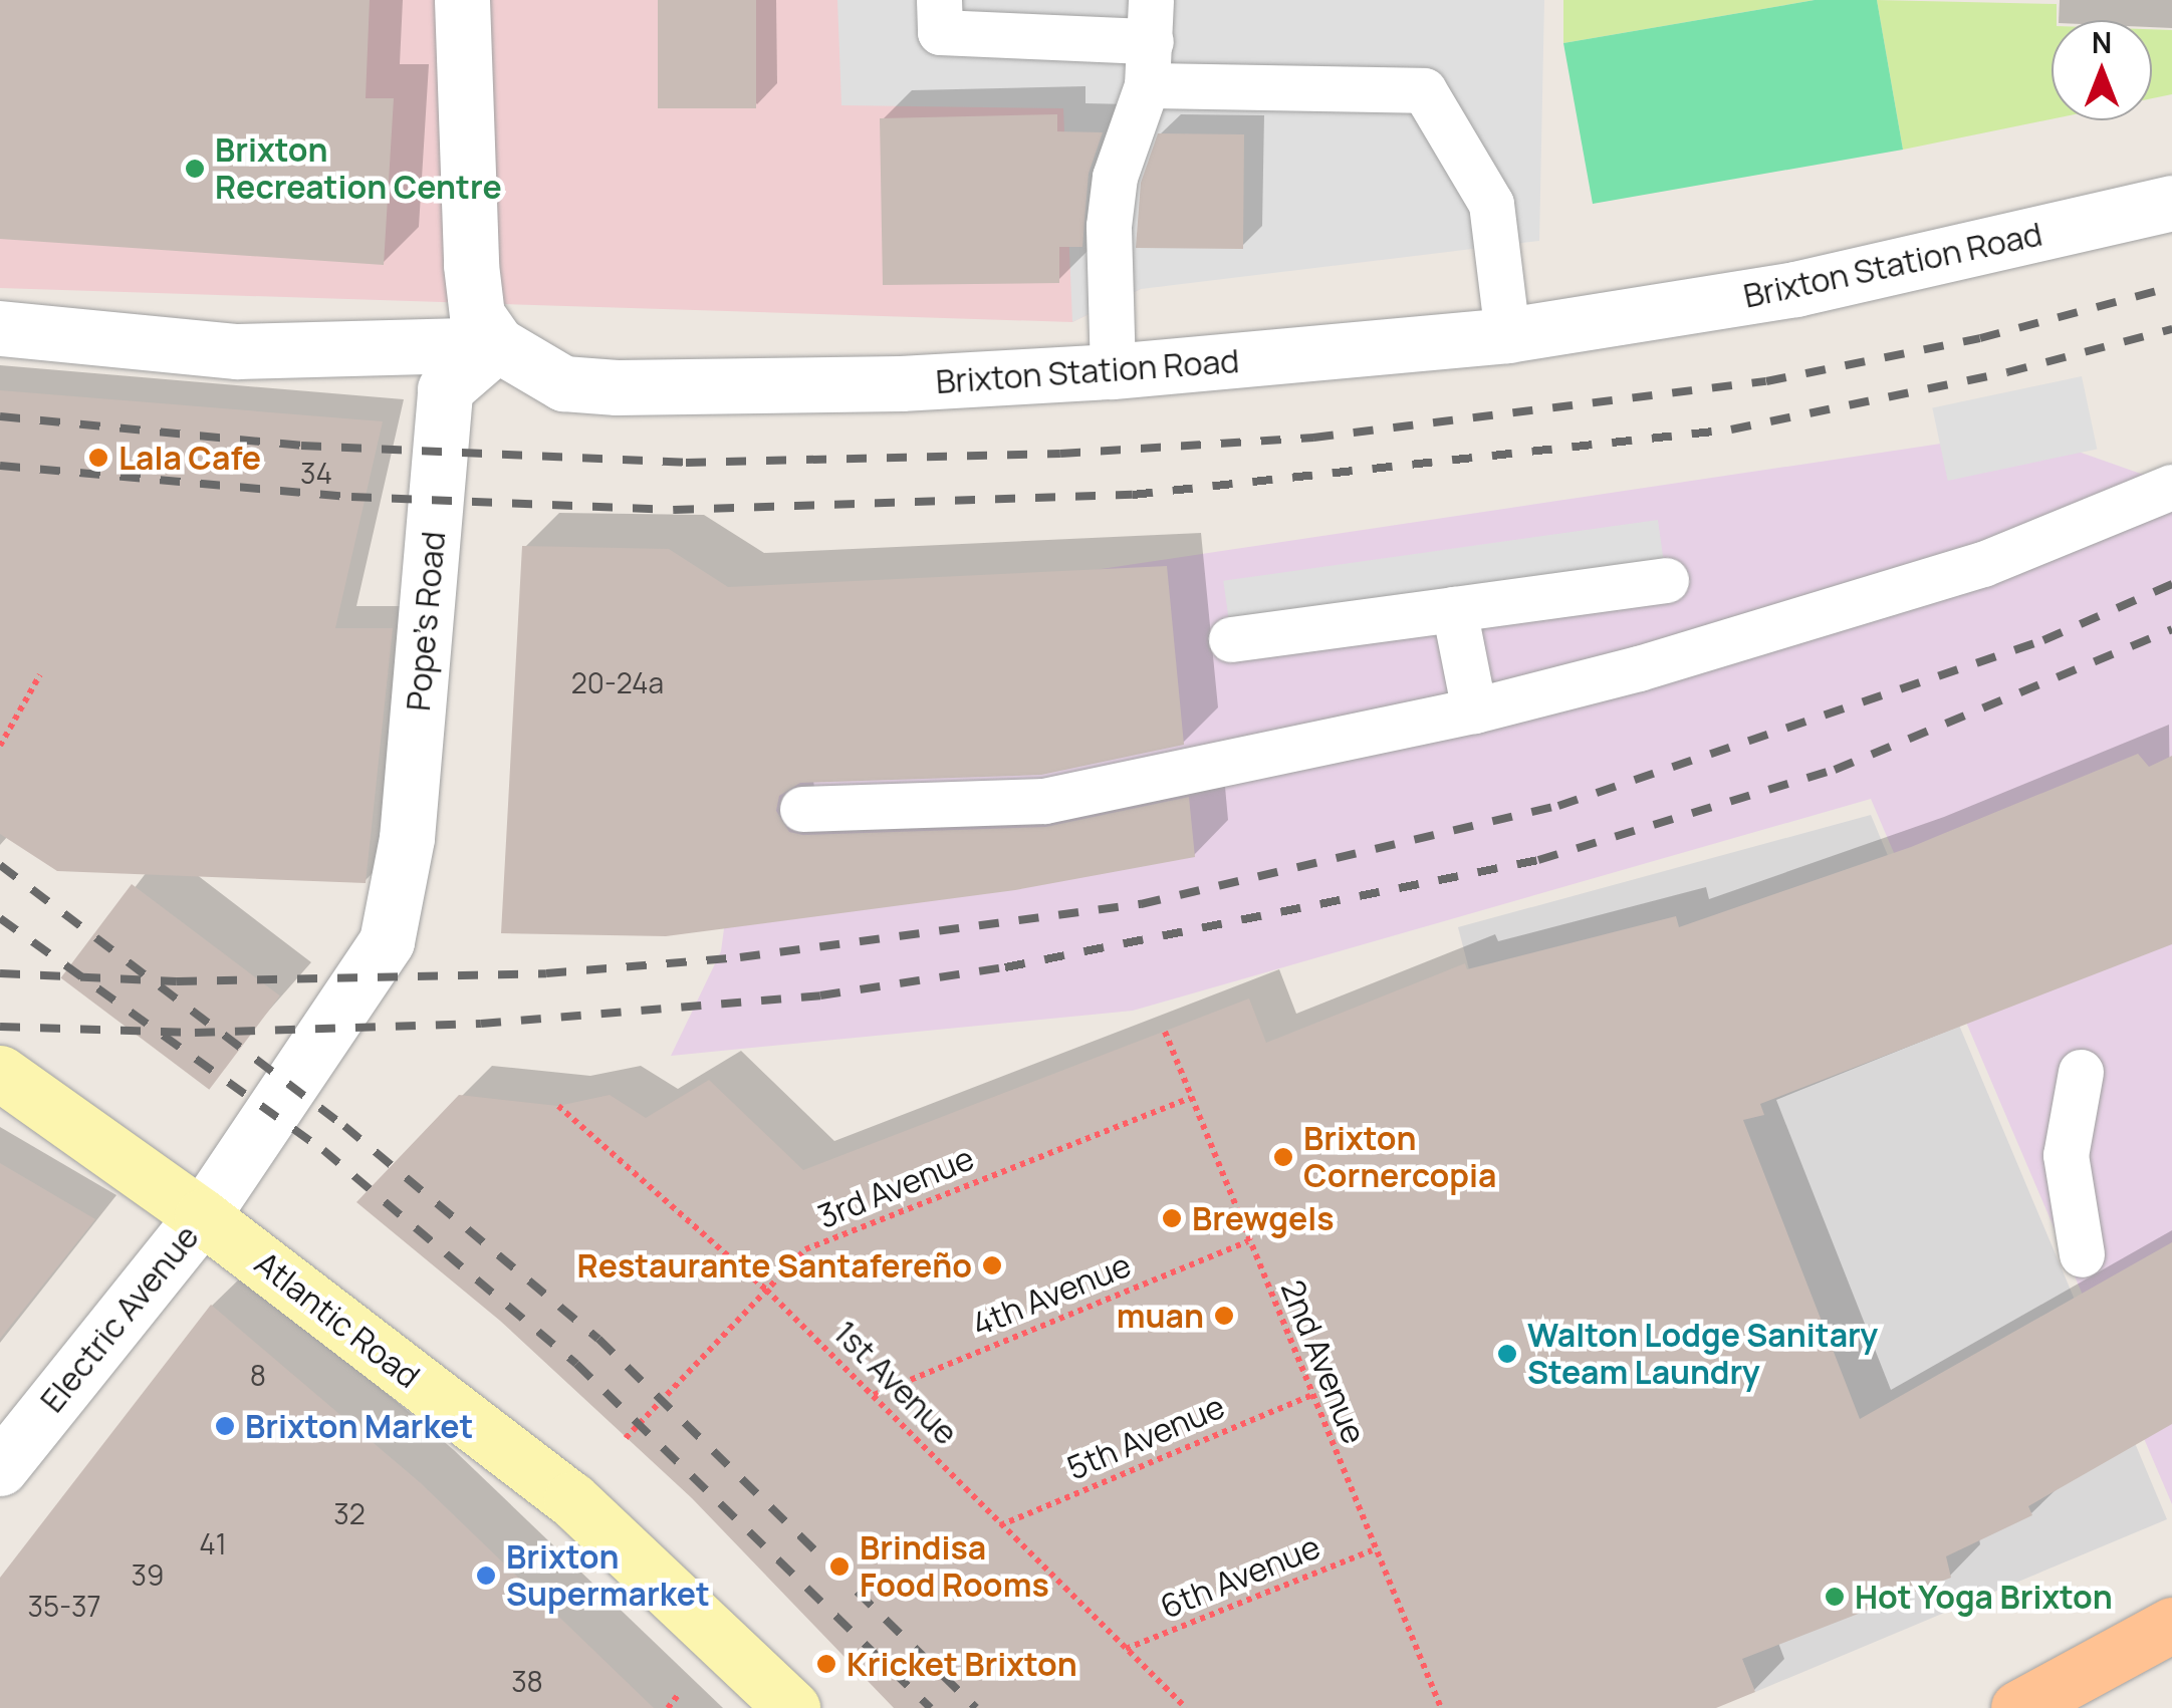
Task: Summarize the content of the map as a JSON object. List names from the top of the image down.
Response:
{
  "streets": {
    "main road": ["Atlantic Road"],
    "street": ["Brixton Station Road", "Pope's Road", "Electric Avenue"],
    "path": [
      "3rd Avenue",
      "4th Avenue",
      "2nd Avenue",
      "1st Avenue",
      "5th Avenue",
      "6th Avenue"
    ]
  },
  "crossings": [
    ["Brixton Station Road", "Pope's Road"],
    ["Pope's Road", "Electric Avenue"],
    ["Pope's Road", "Atlantic Road"],
    ["3rd Avenue", "2nd Avenue"],
    ["3rd Avenue", "1st Avenue"],
    ["4th Avenue", "2nd Avenue"],
    ["4th Avenue", "1st Avenue"],
    ["Electric Avenue", "Atlantic Road"],
    ["2nd Avenue", "5th Avenue"],
    ["2nd Avenue", "6th Avenue"],
    ["1st Avenue", "5th Avenue"],
    ["1st Avenue", "6th Avenue"]
  ],
  "places": [
    "Brixton Recreation Centre",
    "Lala Cafe",
    "Brixton Cornercopia",
    "Brewgels",
    "Restaurante Santafereño",
    "muan",
    "Walton Lodge Sanitary Steam Laundry",
    "Brixton Market",
    "Brindisa Food Rooms",
    "Brixton Supermarket",
    "Hot Yoga Brixton",
    "Kricket Brixton"
  ],
  "house_numbers": [
    "34",
    "20-24a",
    "8",
    "32",
    "41",
    "39",
    "35-37",
    "38"
  ],
  "north": "top"
}
